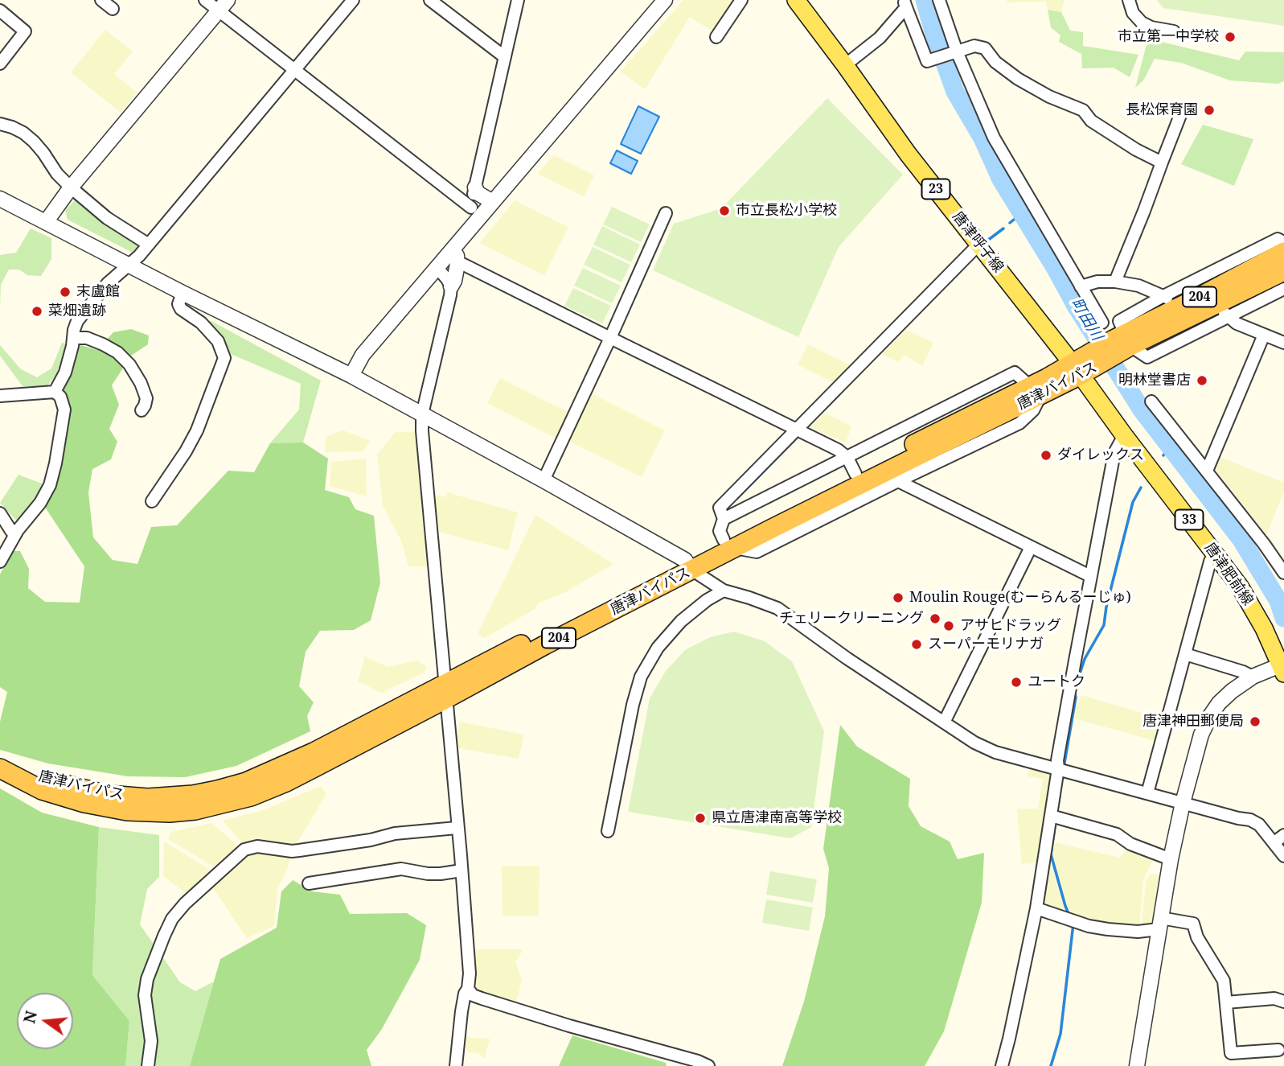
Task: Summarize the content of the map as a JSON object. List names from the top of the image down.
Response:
{
  "streets": {
    "highway": ["204", "唐津バイパス"],
    "main road": [
      "23",
      "唐津呼子線",
      "33",
      "唐津肥前線"
    ]
  },
  "crossings": [
    ["唐津呼子線", "唐津バイパス"],
    ["唐津呼子線", "唐津肥前線"],
    ["唐津バイパス", "唐津肥前線"]
  ],
  "water": ["町田川"],
  "places": [
    "市立第一中学校",
    "長松保育園",
    "市立長松小学校",
    "末盧館",
    "菜畑遺跡",
    "明林堂書店",
    "ダイレックス",
    "Moulin Rouge(むーらんるーじゅ)",
    "チェリークリーニング",
    "アサヒドラッグ",
    "スーパーモリナガ",
    "ユートク",
    "唐津神田郵便局",
    "県立唐津南高等学校"
  ],
  "north": "left"
}
